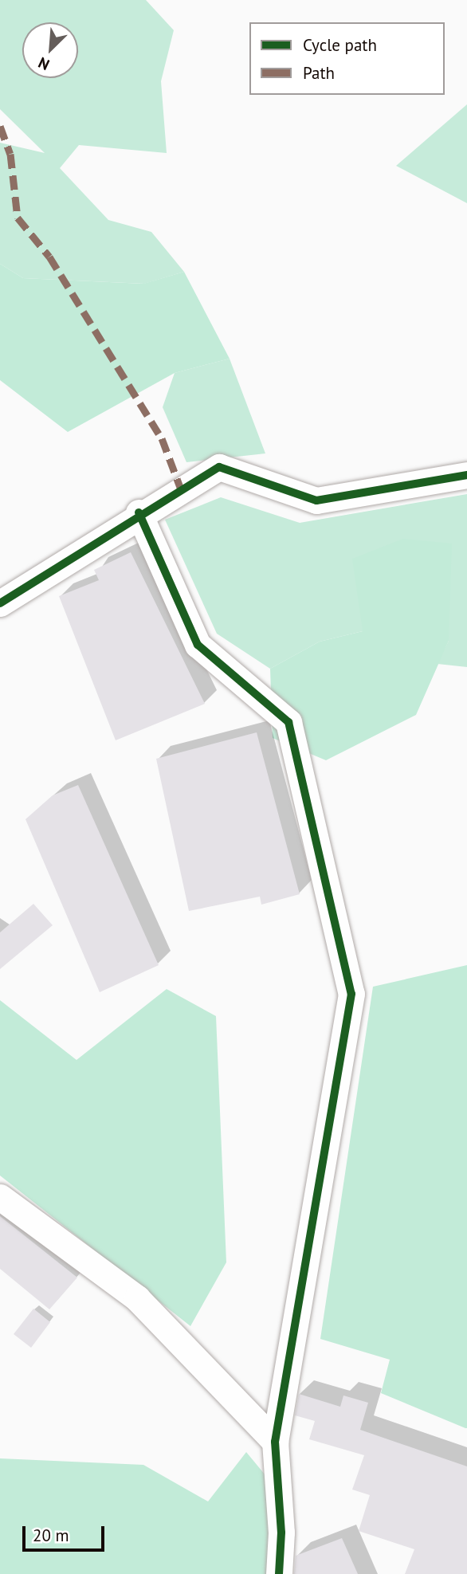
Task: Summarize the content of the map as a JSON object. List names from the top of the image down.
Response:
{
  "legend": ["Cycle path", "Path"],
  "scale_bar": "20 m",
  "north": "bottom left"
}
